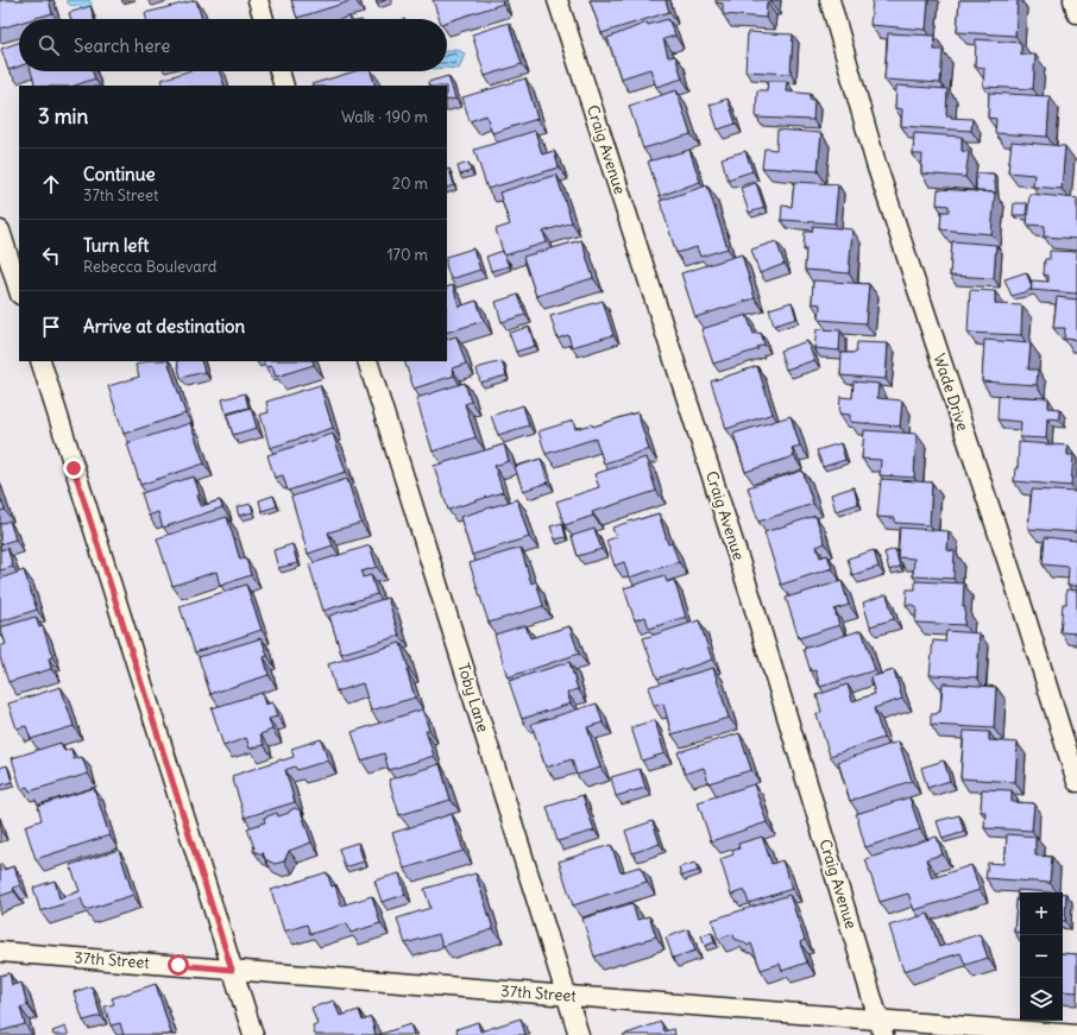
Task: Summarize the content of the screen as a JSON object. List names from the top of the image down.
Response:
{
  "streets": {
    "street": [
      "Craig Avenue",
      "Wade Drive",
      "Toby Lane",
      "37th Street"
    ]
  },
  "crossings": [
    ["Craig Avenue", "37th Street"],
    ["Toby Lane", "37th Street"]
  ],
  "page": {
    "search": "Search here",
    "heading": ["3 min", "Walk · 190 m"],
    "list": [
      ["Continue", "37th Street", "20 m"],
      ["Turn left", "Rebecca Boulevard", "170 m"],
      "Arrive at destination"
    ],
    "map_buttons": ["+", "−"]
  }
}
